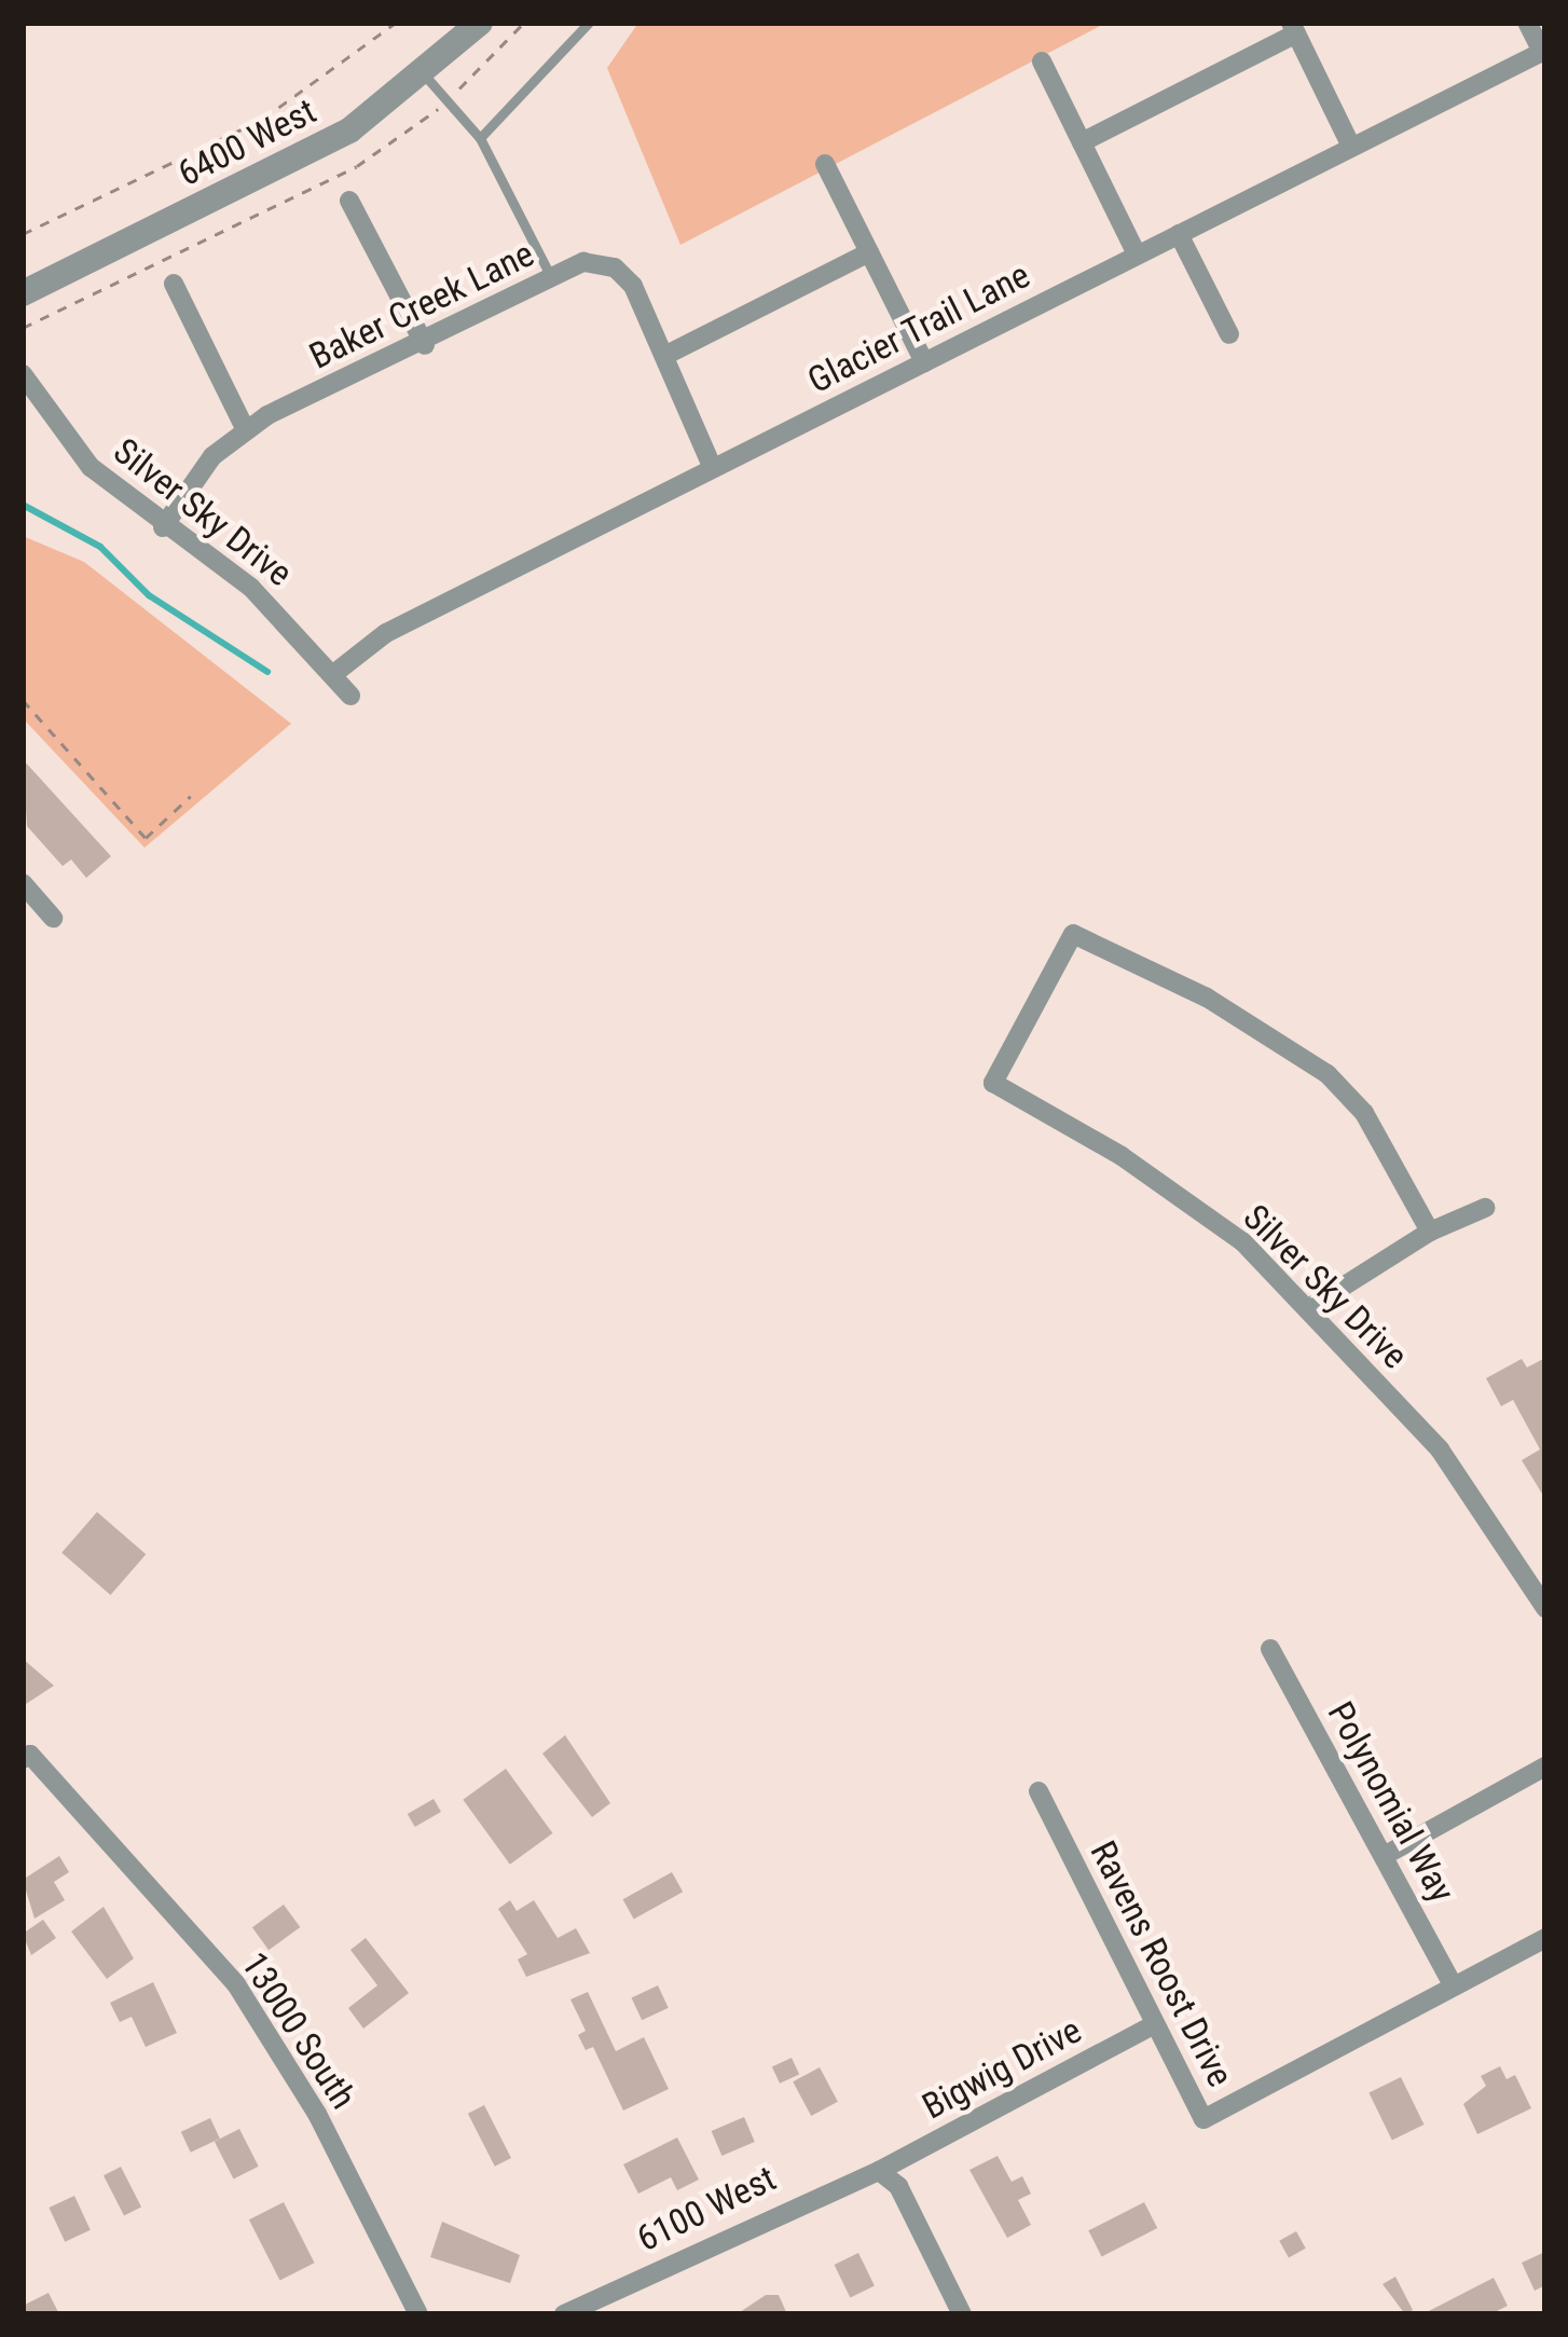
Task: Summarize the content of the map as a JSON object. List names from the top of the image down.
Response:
{
  "streets": {
    "street": [
      "6400 West",
      "Baker Creek Lane",
      "Glacier Trail Lane",
      "Silver Sky Drive",
      "Polynomial Way",
      "Ravens Roost Drive",
      "13000 South",
      "Bigwig Drive",
      "6100 West"
    ]
  },
  "crossings": [
    ["Baker Creek Lane", "Glacier Trail Lane"],
    ["Baker Creek Lane", "Silver Sky Drive"],
    ["Glacier Trail Lane", "Silver Sky Drive"],
    ["Polynomial Way", "Ravens Roost Drive"],
    ["Ravens Roost Drive", "Bigwig Drive"],
    ["Bigwig Drive", "6100 West"]
  ]
}
